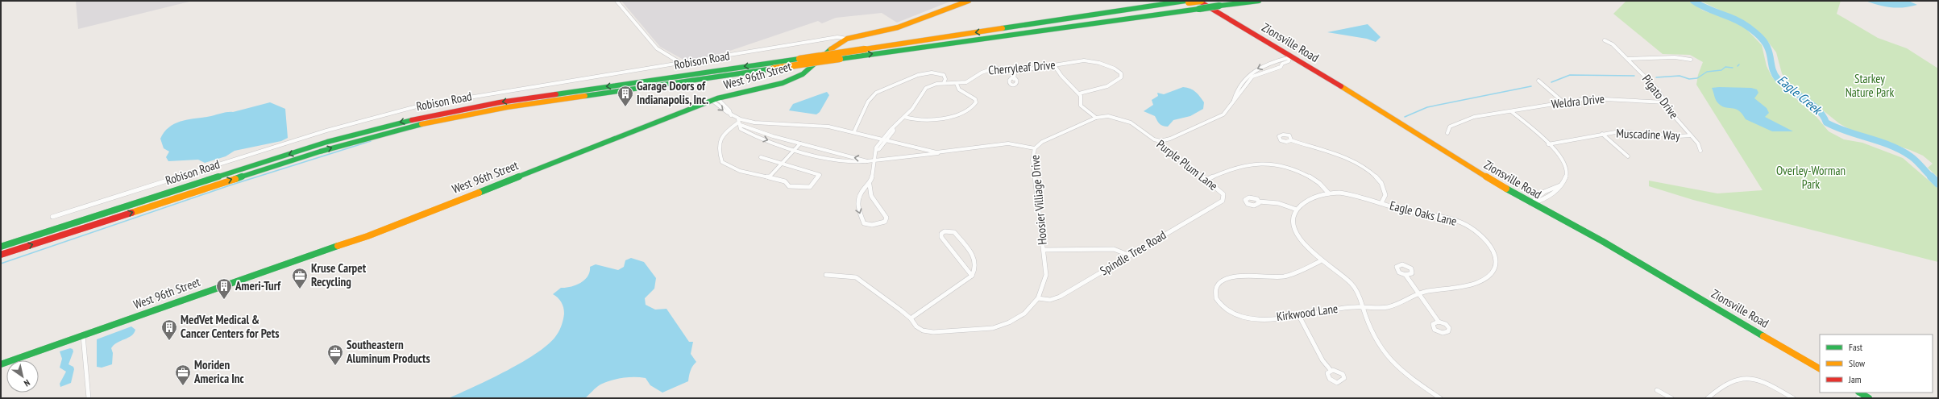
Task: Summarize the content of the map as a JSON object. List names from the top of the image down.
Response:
{
  "streets": {
    "main road": ["Zionsville Road", "West 96th Street"],
    "street": [
      "Robison Road",
      "Cherryleaf Drive",
      "Pigato Drive",
      "Weldra Drive",
      "Muscadine Way",
      "Purple Plum Lane",
      "Hoosier Villiage Drive",
      "Eagle Oaks Lane",
      "Spindle Tree Road",
      "Kirkwood Lane"
    ]
  },
  "crossings": [
    ["Robison Road", "West 96th Street"],
    ["Cherryleaf Drive", "Hoosier Villiage Drive"],
    ["West 96th Street", "Hoosier Villiage Drive"],
    ["Pigato Drive", "Weldra Drive"],
    ["Pigato Drive", "Muscadine Way"],
    ["Purple Plum Lane", "Spindle Tree Road"],
    ["Hoosier Villiage Drive", "Spindle Tree Road"],
    ["Eagle Oaks Lane", "Kirkwood Lane"]
  ],
  "water": ["Eagle Creek"],
  "parks": ["Starkey Nature Park", "Overley-Worman Park"],
  "places": {
    "building": ["Garage Doors of Indianapolis, Inc.", "Ameri-Turf", "MedVet Medical & Cancer Centers for Pets"],
    "office": ["Kruse Carpet Recycling", "Southeastern Aluminum Products", "Moriden America Inc"]
  },
  "legend": ["Fast", "Slow", "Jam"],
  "north": "bottom right"
}
